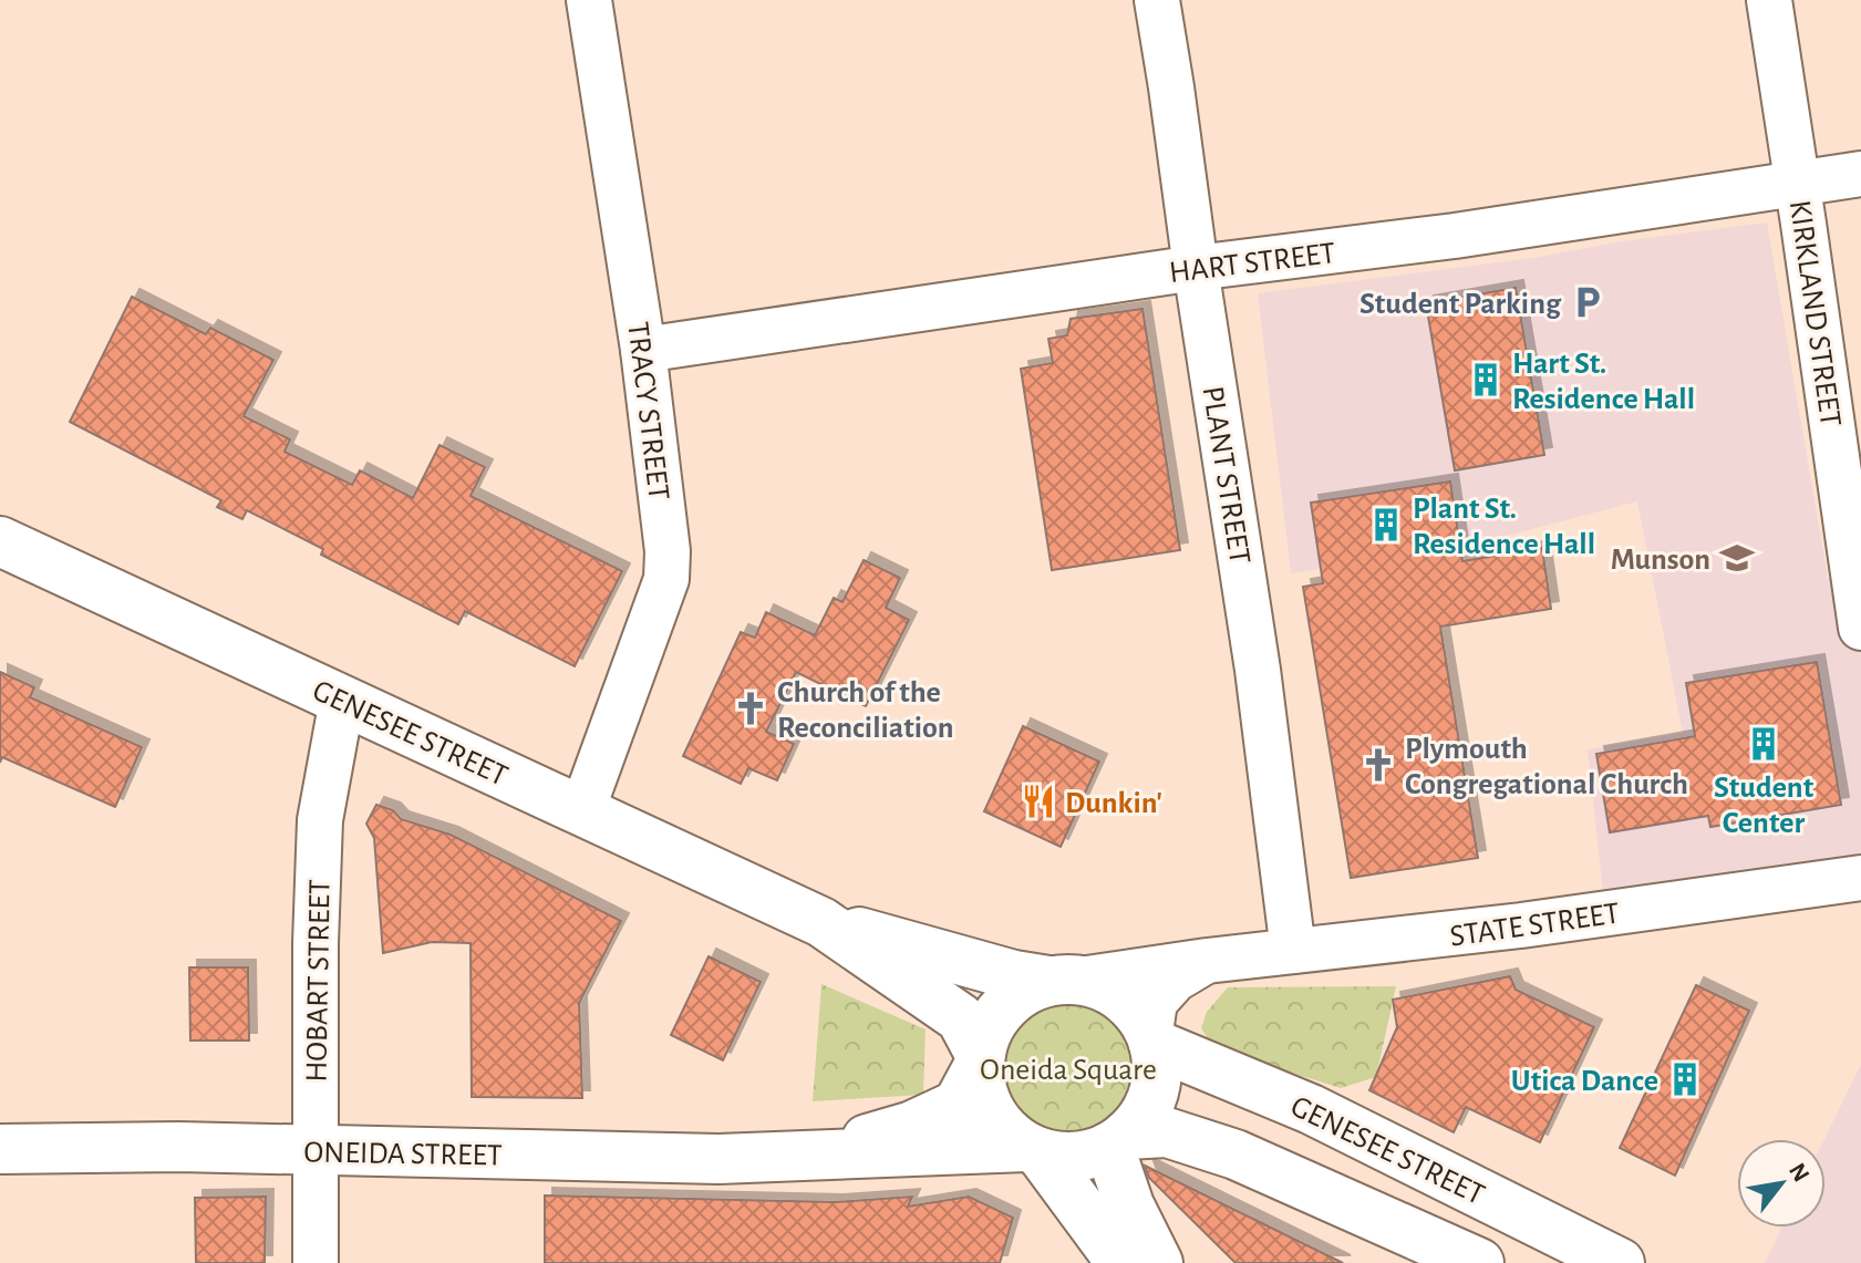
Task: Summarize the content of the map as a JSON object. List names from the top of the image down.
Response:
{
  "streets": {
    "main road": ["GENESEE STREET", "ONEIDA STREET"],
    "street": [
      "HART STREET",
      "KIRKLAND STREET",
      "TRACY STREET",
      "PLANT STREET",
      "STATE STREET",
      "HOBART STREET"
    ]
  },
  "crossings": [
    ["HART STREET", "KIRKLAND STREET"],
    ["HART STREET", "TRACY STREET"],
    ["HART STREET", "PLANT STREET"],
    ["TRACY STREET", "GENESEE STREET"],
    ["PLANT STREET", "STATE STREET"],
    ["GENESEE STREET", "STATE STREET"],
    ["GENESEE STREET", "HOBART STREET"],
    ["GENESEE STREET", "ONEIDA STREET"],
    ["STATE STREET", "ONEIDA STREET"],
    ["HOBART STREET", "ONEIDA STREET"]
  ],
  "parks": ["Oneida Square"],
  "places": {
    "parking": ["Student Parking"],
    "building": [
      "Hart St. Residence Hall",
      "Plant St. Residence Hall",
      "Student Center",
      "Utica Dance"
    ],
    "school or university": ["Munson"],
    "church": ["Church of the Reconciliation", "Plymouth Congregational Church"],
    "restaurant": ["Dunkin'"]
  },
  "north": "top right"
}
